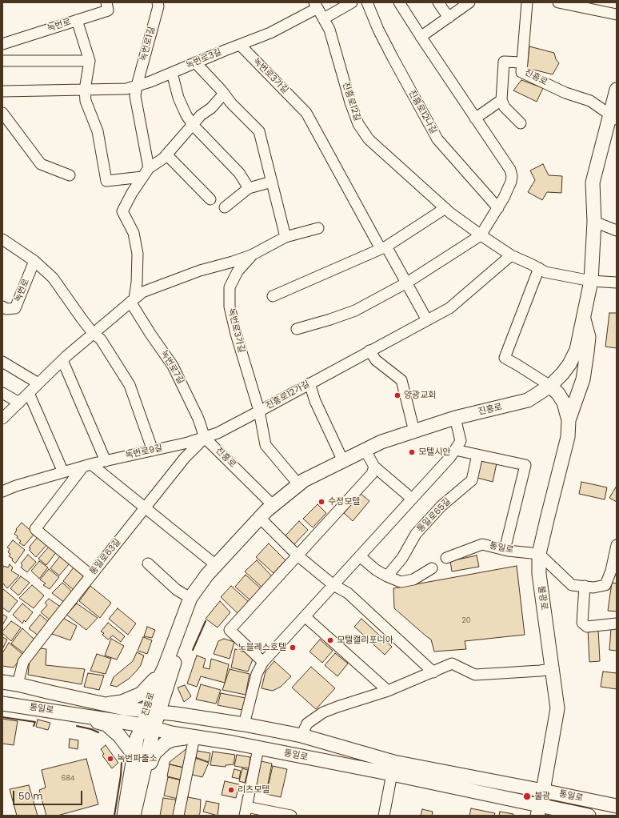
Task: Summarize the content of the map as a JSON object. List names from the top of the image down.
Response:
{
  "streets": {
    "main road": ["진흥로", "통일로", "불광로"],
    "street": [
      "녹번로",
      "녹번로1길",
      "녹번로3길",
      "녹번로3가길",
      "진흥로12길",
      "진흥로12나길",
      "녹번로7길",
      "진흥로12가길",
      "녹번로9길",
      "통일로65길",
      "통일로63길"
    ]
  },
  "crossings": [
    ["녹번로1길", "녹번로3길"],
    ["녹번로3길", "녹번로3가길"],
    ["녹번로3길", "진흥로12길"],
    ["녹번로3가길", "진흥로"],
    ["녹번로3가길", "진흥로12가길"],
    ["진흥로", "진흥로12길"],
    ["진흥로", "녹번로7길"],
    ["진흥로", "진흥로12가길"],
    ["진흥로", "녹번로9길"],
    ["진흥로", "통일로"],
    ["진흥로", "통일로63길"],
    ["진흥로", "불광로"],
    ["진흥로12길", "진흥로12가길"],
    ["녹번로7길", "진흥로12가길"],
    ["녹번로7길", "녹번로9길"],
    ["녹번로7길", "통일로63길"],
    ["진흥로12가길", "녹번로9길"],
    ["진흥로12가길", "통일로63길"],
    ["녹번로9길", "통일로63길"],
    ["통일로", "통일로63길"],
    ["통일로", "불광로"]
  ],
  "places": [
    "양광교회",
    "모텔시안",
    "수정모텔",
    "모텔캘리포니아",
    "노블레스호텔",
    "녹번파출소",
    "리츠모텔",
    "불광"
  ],
  "house_numbers": ["20", "684"],
  "scale_bar": "50 m"
}
